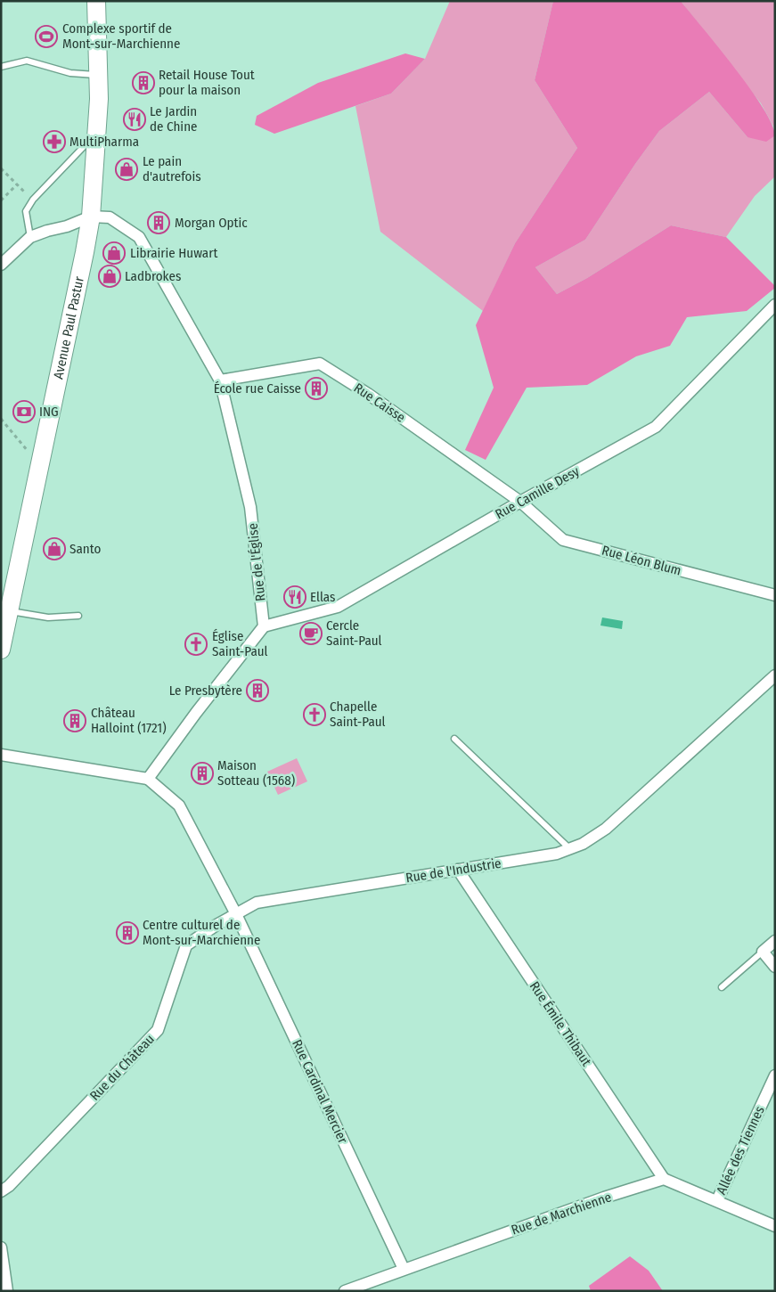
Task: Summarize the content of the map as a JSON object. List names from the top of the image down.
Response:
{
  "streets": {
    "main road": ["Avenue Paul Pastur"],
    "street": [
      "Rue Caisse",
      "Rue Camille Desy",
      "Rue Léon Blum",
      "Rue de l'Église",
      "Rue de l'Industrie",
      "Rue Émile Thibaut",
      "Rue du Château",
      "Rue Cardinal Mercier",
      "Allée des Tiennes",
      "Rue de Marchienne"
    ]
  },
  "crossings": [
    ["Avenue Paul Pastur", "Rue de l'Église"],
    ["Rue Caisse", "Rue Camille Desy"],
    ["Rue Caisse", "Rue Léon Blum"],
    ["Rue Caisse", "Rue de l'Église"],
    ["Rue Camille Desy", "Rue Léon Blum"],
    ["Rue Camille Desy", "Rue de l'Église"],
    ["Rue de l'Industrie", "Rue Émile Thibaut"],
    ["Rue de l'Industrie", "Rue du Château"],
    ["Rue de l'Industrie", "Rue Cardinal Mercier"],
    ["Rue Émile Thibaut", "Rue de Marchienne"],
    ["Rue du Château", "Rue Cardinal Mercier"],
    ["Rue Cardinal Mercier", "Rue de Marchienne"]
  ],
  "places": {
    "sports": ["Complexe sportif de Mont-sur-Marchienne"],
    "building": [
      "Retail House Tout pour la maison",
      "Morgan Optic",
      "École rue Caisse",
      "Le Presbytère",
      "Château Halloint (1721)",
      "Maison Sotteau (1568)",
      "Centre culturel de Mont-sur-Marchienne"
    ],
    "restaurant": ["Le Jardin de Chine", "Ellas"],
    "pharmacy": ["MultiPharma"],
    "shop": [
      "Le pain d'autrefois",
      "Librairie Huwart",
      "Ladbrokes",
      "Santo"
    ],
    "bank": ["ING"],
    "cafe": ["Cercle Saint-Paul"],
    "church": ["Église Saint-Paul", "Chapelle Saint-Paul"]
  }
}
